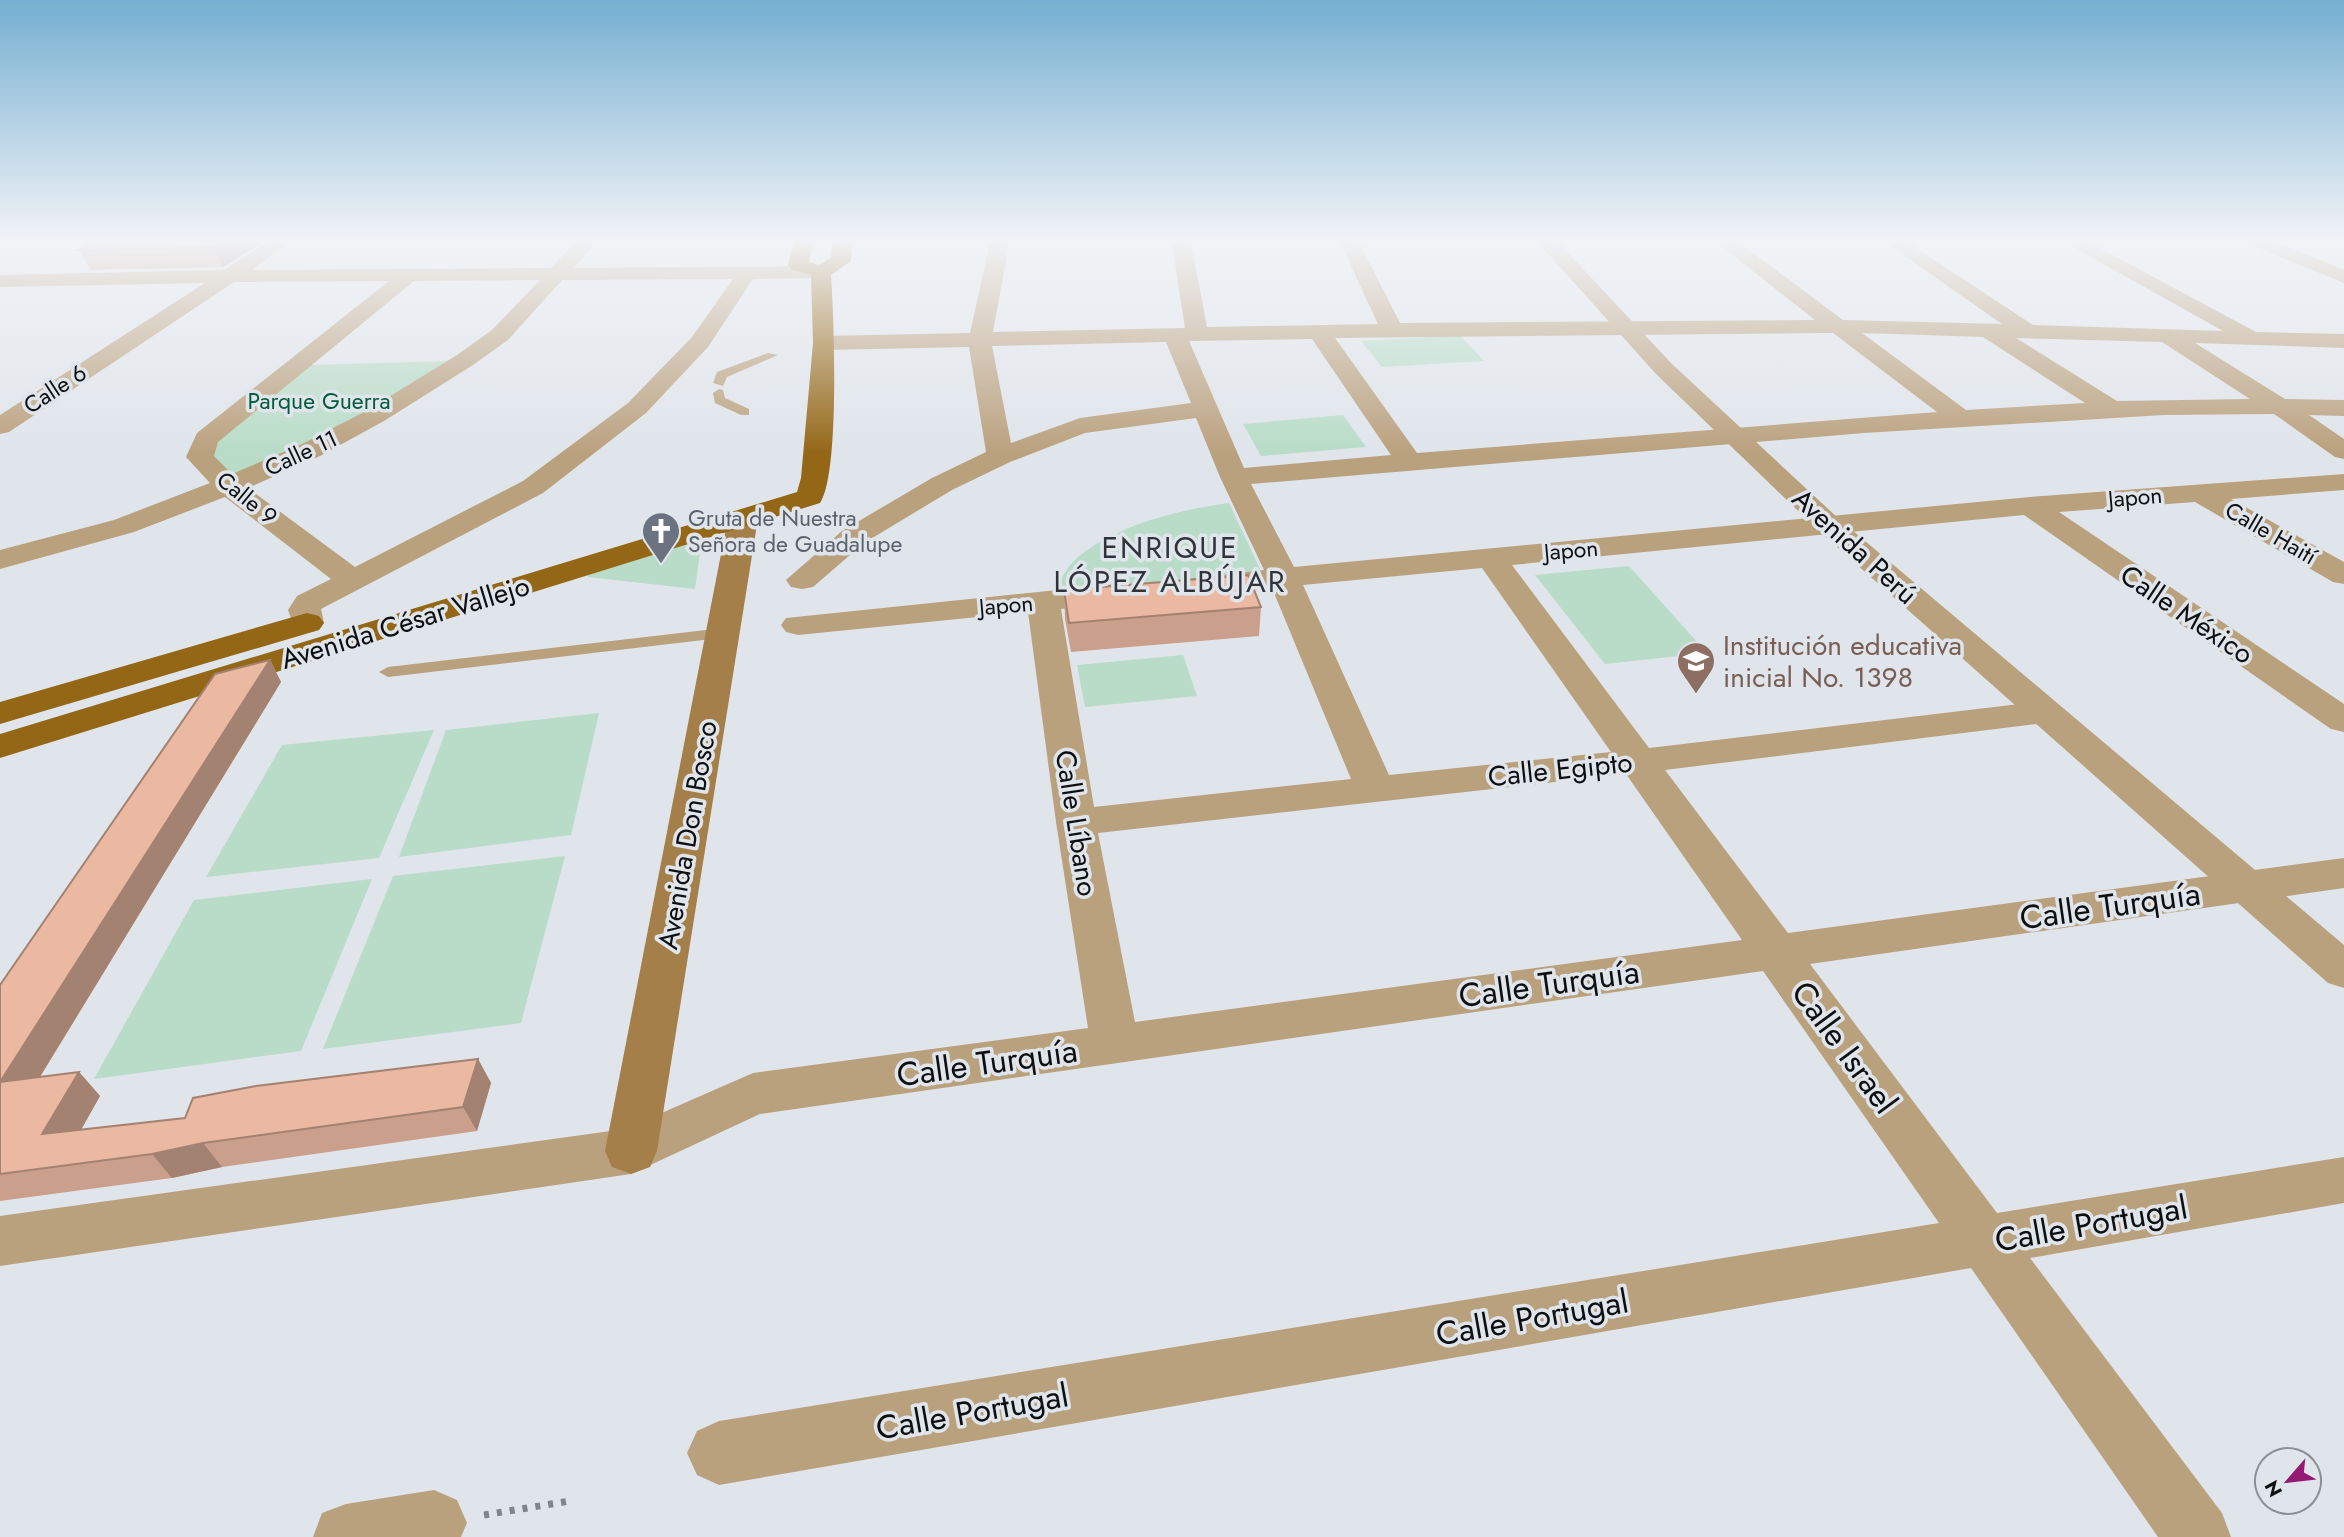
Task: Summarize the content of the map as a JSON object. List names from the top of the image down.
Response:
{
  "streets": {
    "main road": ["Avenida César Vallejo", "Avenida Don Bosco"],
    "street": [
      "Calle 6",
      "Calle 11",
      "Japon",
      "Calle 9",
      "Calle Haití",
      "Avenida Perú",
      "Calle México",
      "Calle Egipto",
      "Calle Líbano",
      "Calle Turquía",
      "Calle Israel",
      "Calle Portugal"
    ]
  },
  "crossings": [
    ["Calle 11", "Calle 9"],
    ["Japon", "Calle Haití"],
    ["Japon", "Avenida Perú"],
    ["Japon", "Calle México"],
    ["Japon", "Calle Líbano"],
    ["Japon", "Calle Israel"],
    ["Avenida Perú", "Calle Egipto"],
    ["Avenida Perú", "Calle Turquía"],
    ["Avenida César Vallejo", "Avenida Don Bosco"],
    ["Calle Egipto", "Calle Líbano"],
    ["Calle Egipto", "Calle Israel"],
    ["Calle Líbano", "Calle Turquía"],
    ["Avenida Don Bosco", "Calle Turquía"],
    ["Calle Turquía", "Calle Israel"],
    ["Calle Israel", "Calle Portugal"]
  ],
  "districts": ["ENRIQUE LÓPEZ ALBÚJAR"],
  "parks": ["Parque Guerra"],
  "places": {
    "church": ["Gruta de Nuestra Señora de Guadalupe"],
    "school or university": ["Institución educativa inicial No. 1398"]
  },
  "north": "bottom left"
}
